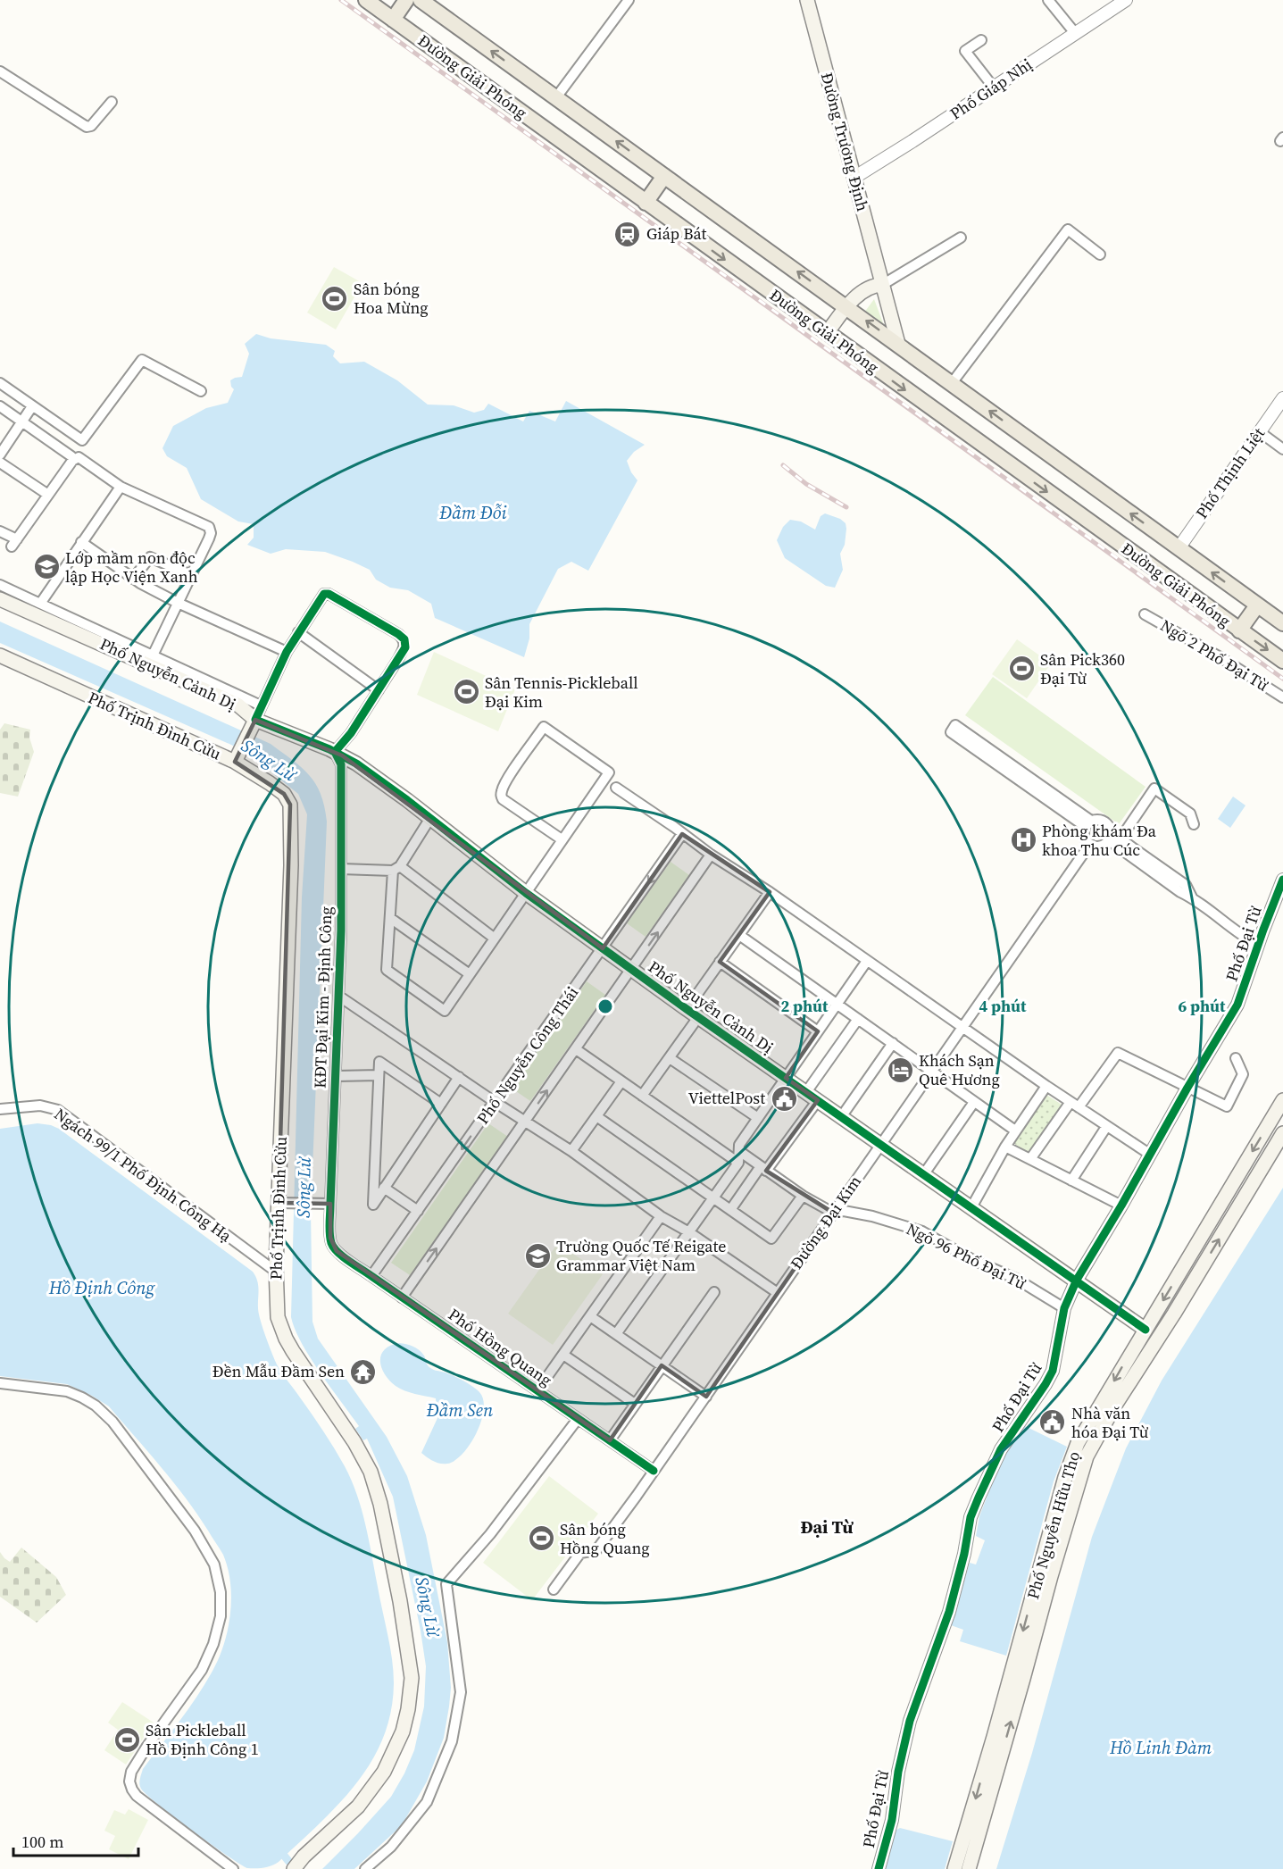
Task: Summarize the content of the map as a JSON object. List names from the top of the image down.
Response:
{
  "streets": {
    "main road": [
      "Đường Giải Phóng",
      "Đường Trương Định",
      "Phố Nguyễn Cảnh Dị",
      "Phố Trịnh Đình Cửu",
      "Phố Nguyễn Hữu Thọ"
    ],
    "street": [
      "Phố Giáp Nhị",
      "Phố Thịnh Liệt",
      "Ngõ 2 Phố Đại Từ",
      "Phố Đại Từ",
      "KĐT Đại Kim - Định Công",
      "Phố Nguyễn Công Thái",
      "Ngách 99/1 Phố Định Công Hạ",
      "Đường Đại Kim",
      "Ngõ 96 Phố Đại Từ",
      "Phố Hồng Quang"
    ]
  },
  "crossings": [
    ["Đường Giải Phóng", "Đường Trương Định"],
    ["Đường Giải Phóng", "Phố Thịnh Liệt"],
    ["Phố Giáp Nhị", "Đường Trương Định"],
    ["Phố Nguyễn Cảnh Dị", "Phố Đại Từ"],
    ["Phố Nguyễn Cảnh Dị", "KĐT Đại Kim - Định Công"],
    ["Phố Nguyễn Cảnh Dị", "Phố Nguyễn Công Thái"],
    ["Phố Nguyễn Cảnh Dị", "Đường Đại Kim"],
    ["Phố Nguyễn Cảnh Dị", "Phố Nguyễn Hữu Thọ"],
    ["Phố Trịnh Đình Cửu", "Ngách 99/1 Phố Định Công Hạ"],
    ["Phố Đại Từ", "Ngõ 96 Phố Đại Từ"],
    ["KĐT Đại Kim - Định Công", "Phố Nguyễn Công Thái"],
    ["KĐT Đại Kim - Định Công", "Đường Đại Kim"],
    ["KĐT Đại Kim - Định Công", "Phố Hồng Quang"],
    ["Phố Nguyễn Công Thái", "Phố Hồng Quang"],
    ["Đường Đại Kim", "Ngõ 96 Phố Đại Từ"],
    ["Đường Đại Kim", "Phố Hồng Quang"]
  ],
  "districts": ["Đại Từ"],
  "water": [
    "Đầm Đỗi",
    "Sông Lừ",
    "Hồ Định Công",
    "Đầm Sen",
    "Hồ Linh Đàm"
  ],
  "places": {
    "station": ["Giáp Bát"],
    "sports": [
      "Sân bóng Hoa Mừng",
      "Sân Pick360 Đại Từ",
      "Sân Tennis-Pickleball Đại Kim",
      "Sân bóng Hồng Quang",
      "Sân Pickleball Hồ Định Công 1"
    ],
    "school or university": ["Lớp mầm non độc lập Học Viện Xanh", "Trường Quốc Tế Reigate Grammar Việt Nam"],
    "hospital": ["Phòng khám Đa khoa Thu Cúc"],
    "hotel": ["Khách Sạn Quê Hương"],
    "public building": ["ViettelPost", "Nhà văn hóa Đại Từ"],
    "temple": ["Đền Mẫu Đầm Sen"]
  },
  "scale_bar": "100 m",
  "rings": ["2 phút", "4 phút", "6 phút"]
}
